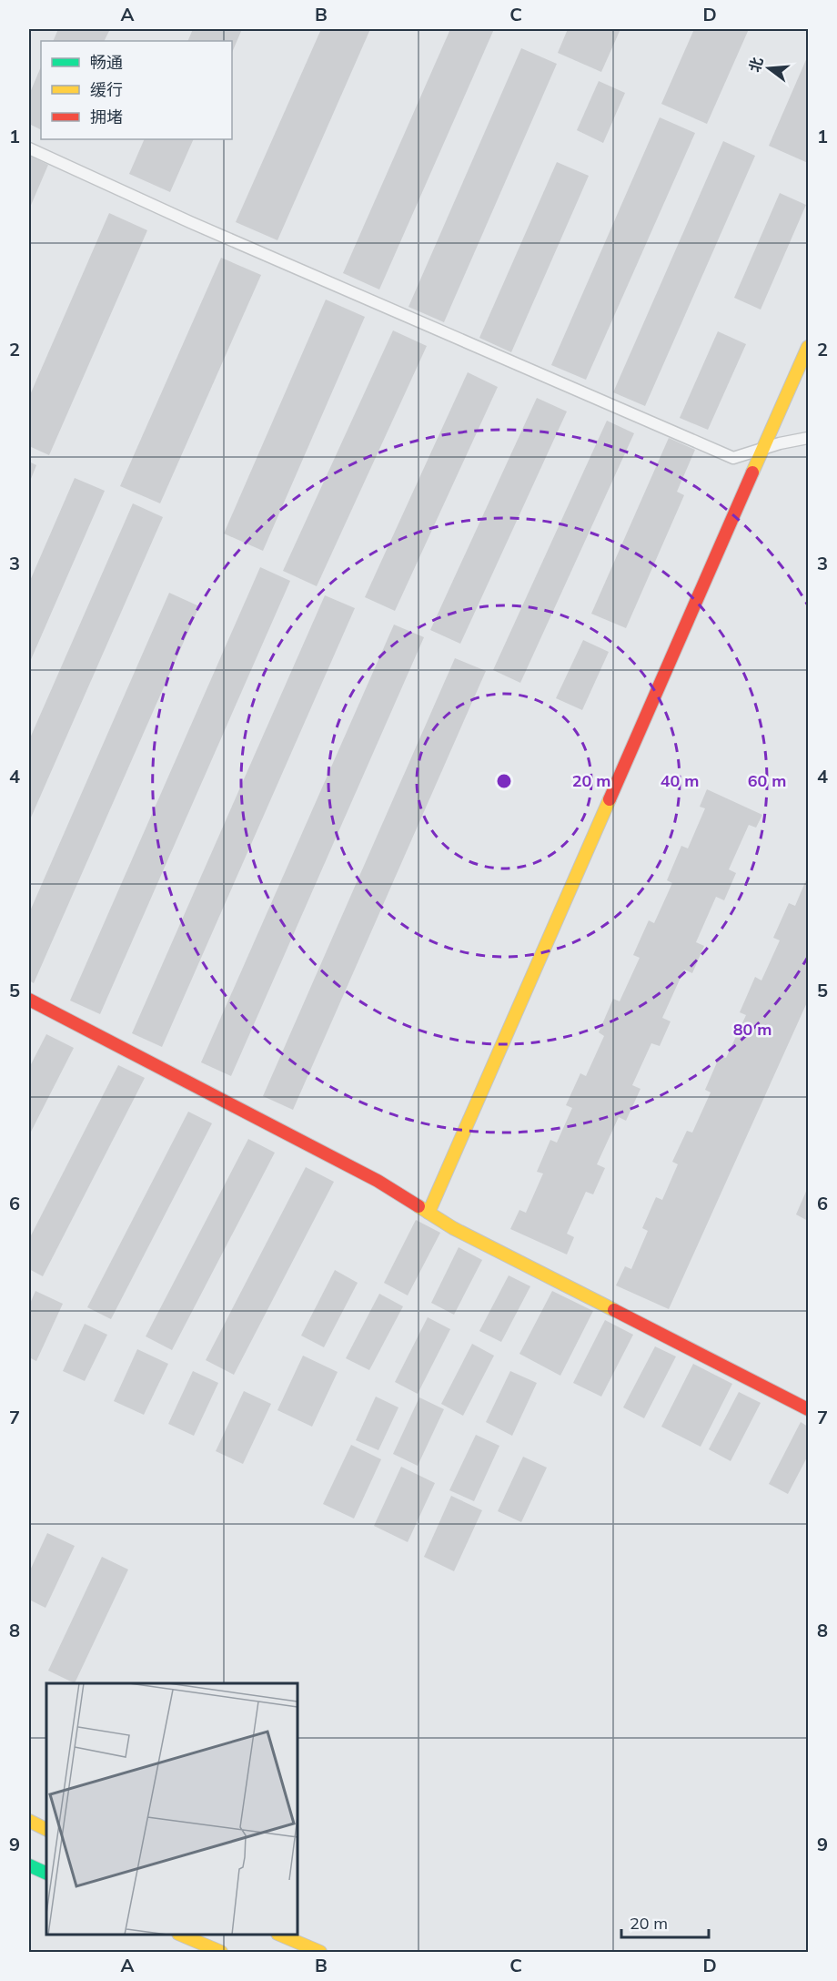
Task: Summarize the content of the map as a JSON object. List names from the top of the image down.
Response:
{
  "legend": ["畅通", "缓行", "拥堵"],
  "scale_bar": "20 m",
  "north": "left",
  "grid": {
    "columns": [
      "A",
      "B",
      "C",
      "D"
    ],
    "rows": [
      "1",
      "2",
      "3",
      "4",
      "5",
      "6",
      "7",
      "8",
      "9"
    ]
  },
  "rings": [
    "20 m",
    "40 m",
    "60 m",
    "80 m"
  ]
}
